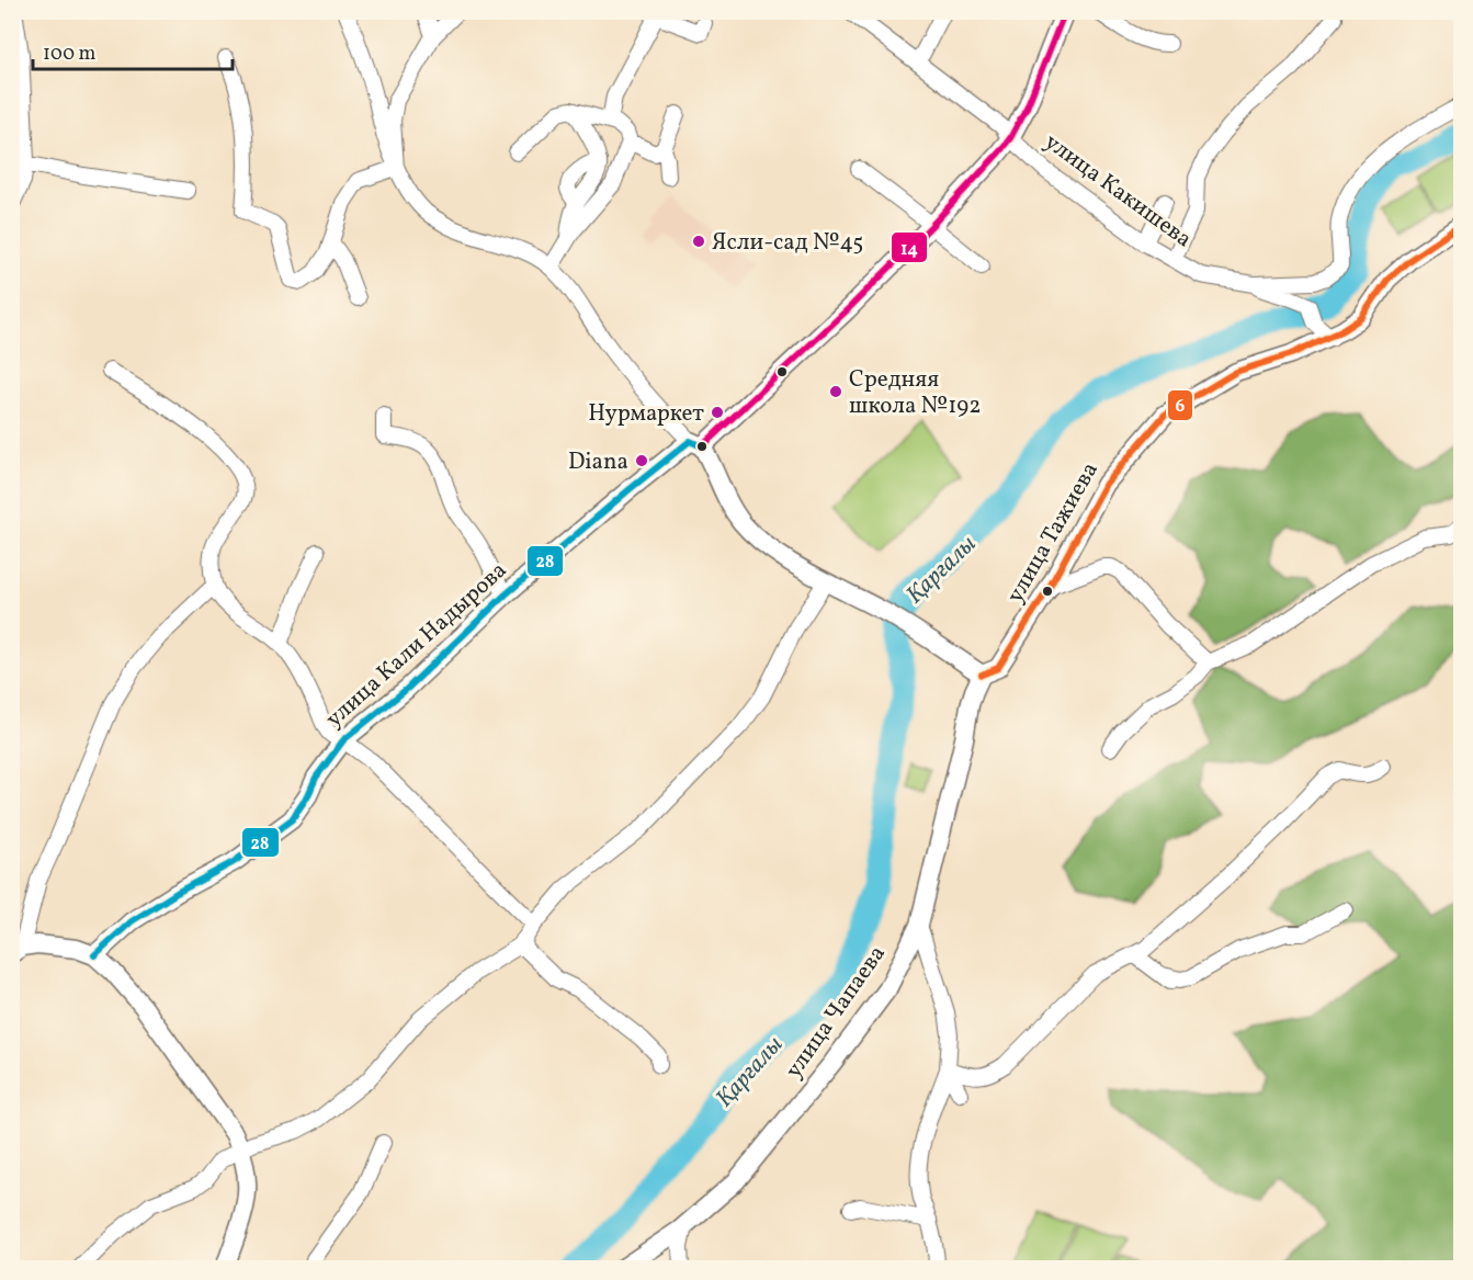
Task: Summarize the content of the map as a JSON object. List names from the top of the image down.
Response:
{
  "streets": {
    "street": [
      "улица Какишева",
      "улица Тажиева",
      "улица Кали Надырова",
      "улица Чапаева"
    ]
  },
  "crossings": [
    ["улица Какишева", "улица Кали Надырова"],
    ["улица Тажиева", "улица Чапаева"]
  ],
  "water": ["Қарғалы"],
  "places": [
    "Ясли-сад №45",
    "Средняя школа №192",
    "Нурмаркет",
    "Diana"
  ],
  "lines": ["transit line 14", "transit line 6", "transit line 28"],
  "scale_bar": "100 m"
}
